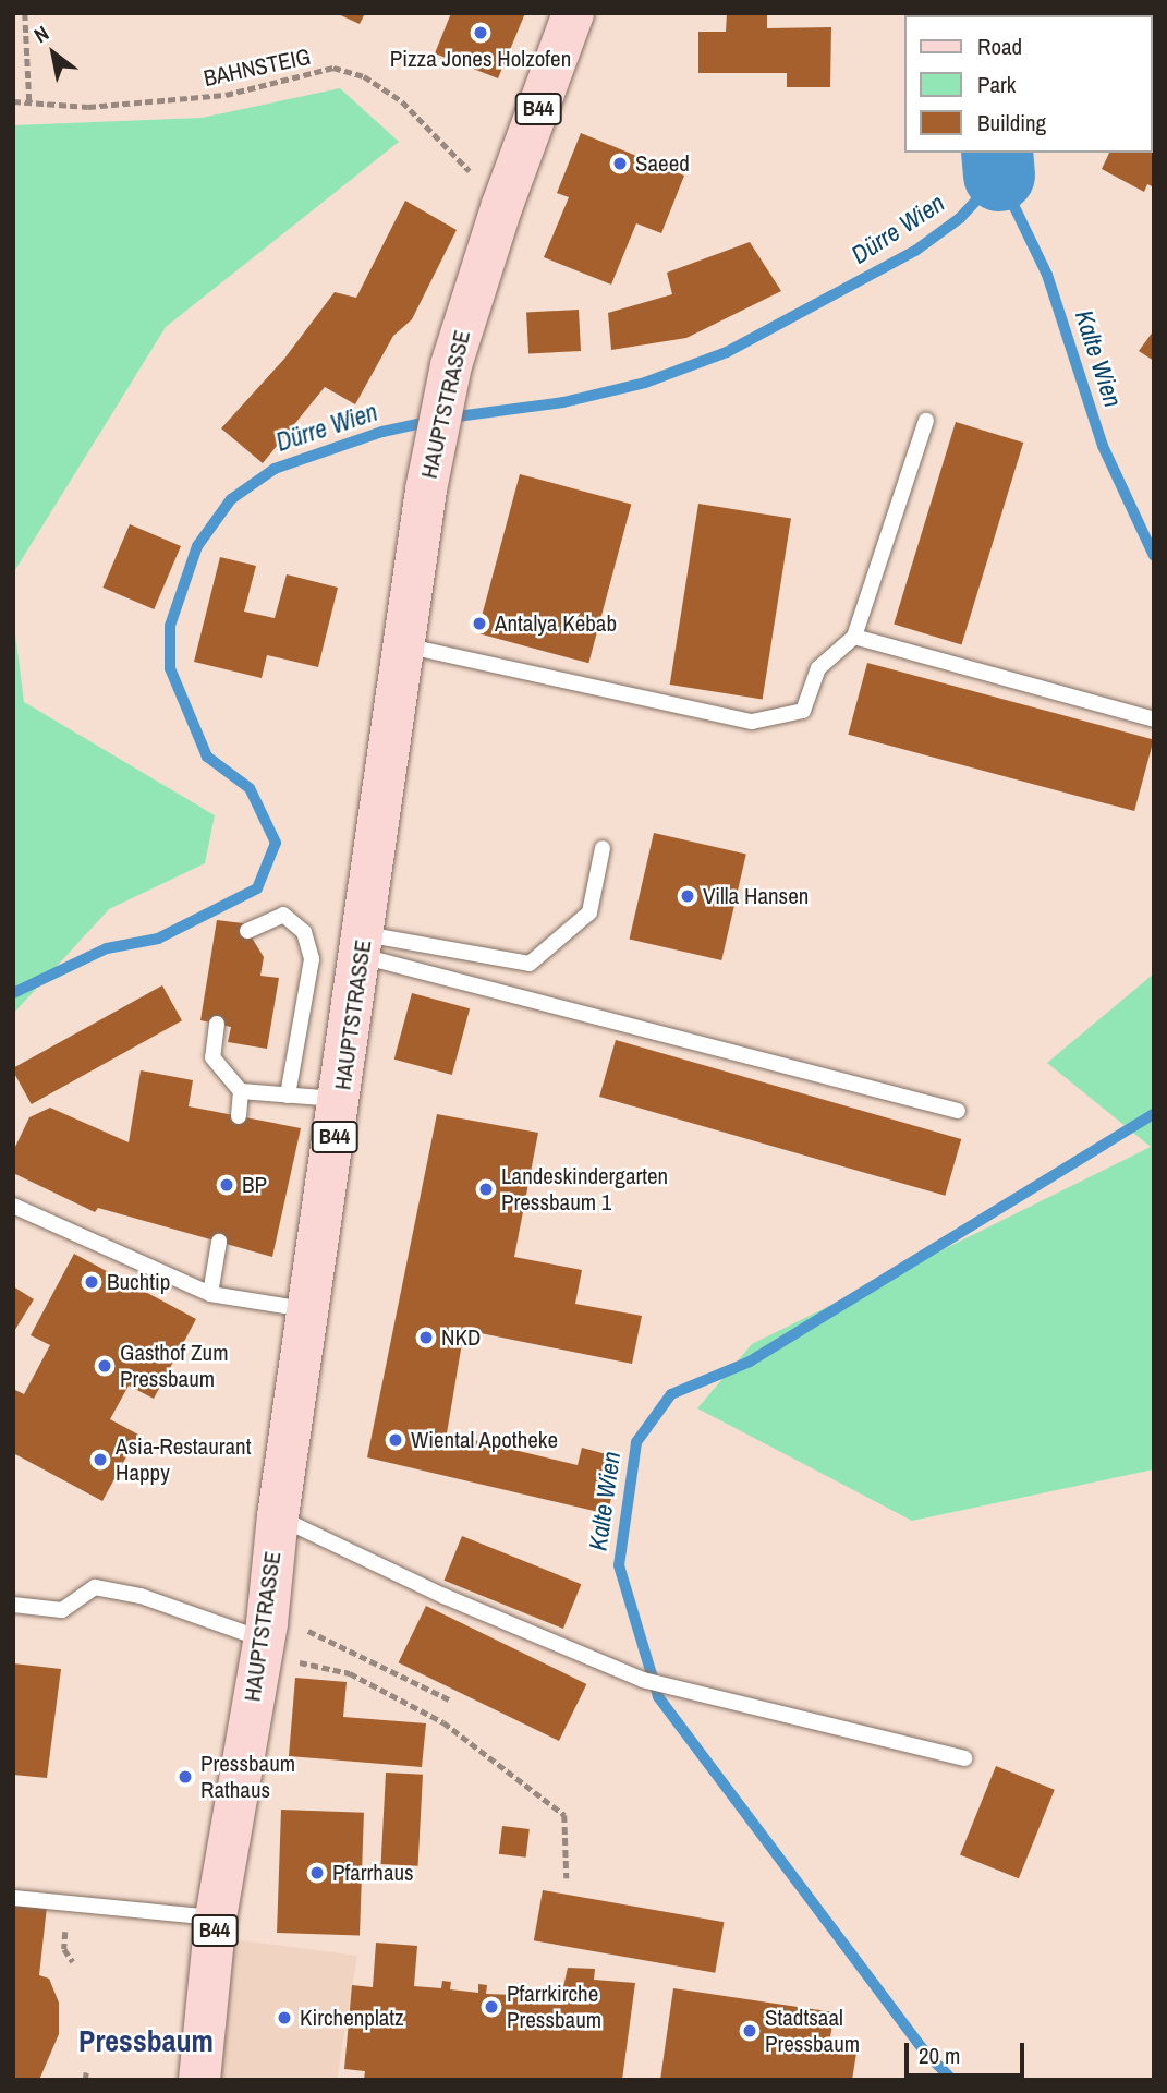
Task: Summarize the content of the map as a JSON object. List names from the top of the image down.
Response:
{
  "streets": {
    "main road": ["B44", "HAUPTSTRASSE"],
    "path": ["BAHNSTEIG"]
  },
  "crossings": [
    ["BAHNSTEIG", "HAUPTSTRASSE"]
  ],
  "districts": ["Pressbaum"],
  "water": ["Dürre Wien", "Kalte Wien"],
  "places": [
    "Pizza Jones Holzofen",
    "Saeed",
    "Antalya Kebab",
    "Villa Hansen",
    "BP",
    "Landeskindergarten Pressbaum 1",
    "Buchtip",
    "NKD",
    "Gasthof Zum Pressbaum",
    "Wiental Apotheke",
    "Asia-Restaurant Happy",
    "Pressbaum Rathaus",
    "Pfarrhaus",
    "Pfarrkirche Pressbaum",
    "Kirchenplatz",
    "Stadtsaal Pressbaum"
  ],
  "legend": ["Road", "Park", "Building"],
  "scale_bar": "20 m",
  "north": "top left"
}
